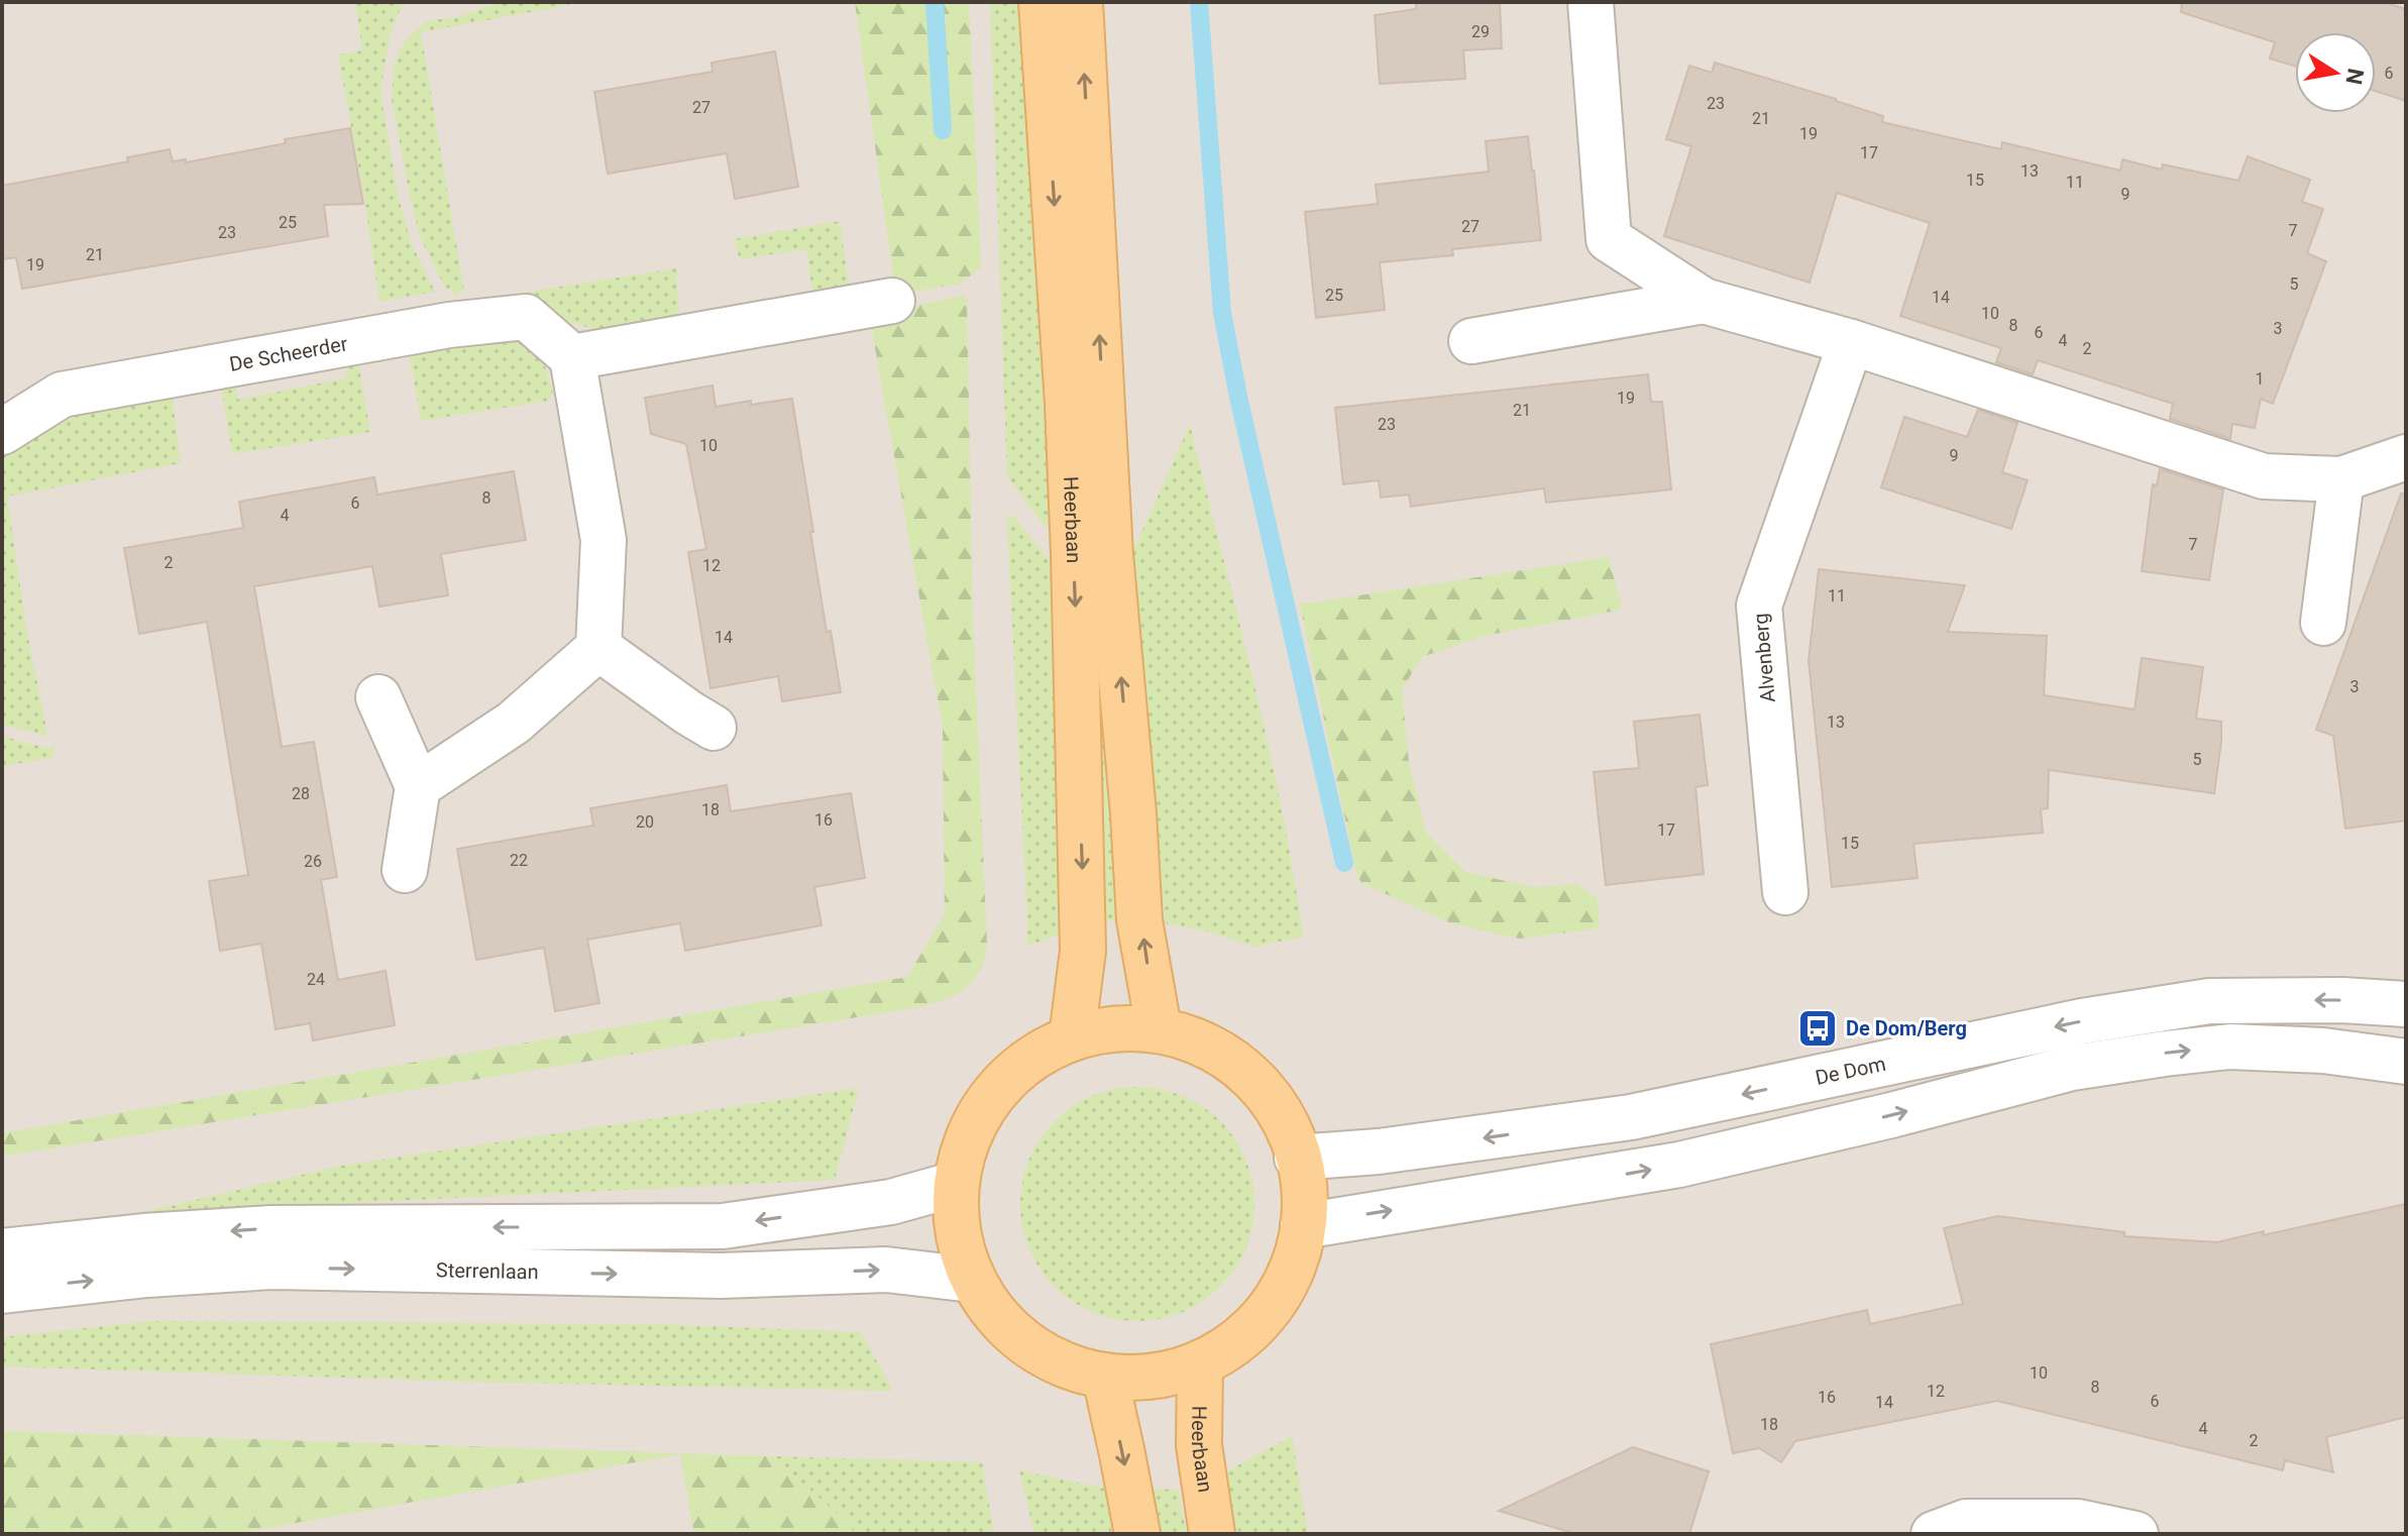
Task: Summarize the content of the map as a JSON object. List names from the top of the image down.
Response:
{
  "streets": {
    "main road": ["Heerbaan"],
    "street": [
      "De Scheerder",
      "Alvenberg",
      "De Dom",
      "Sterrenlaan"
    ]
  },
  "places": {
    "bus stop": ["De Dom/Berg"]
  },
  "house_numbers": [
    "29",
    "6",
    "23",
    "27",
    "21",
    "19",
    "17",
    "13",
    "15",
    "11",
    "9",
    "25",
    "27",
    "7",
    "23",
    "21",
    "19",
    "5",
    "25",
    "14",
    "10",
    "8",
    "3",
    "6",
    "4",
    "2",
    "1",
    "19",
    "21",
    "23",
    "10",
    "9",
    "8",
    "6",
    "4",
    "7",
    "2",
    "12",
    "11",
    "14",
    "3",
    "13",
    "5",
    "28",
    "18",
    "16",
    "20",
    "17",
    "15",
    "22",
    "26",
    "24",
    "10",
    "8",
    "12",
    "16",
    "6",
    "14",
    "18",
    "4",
    "2"
  ],
  "north": "right"
}
